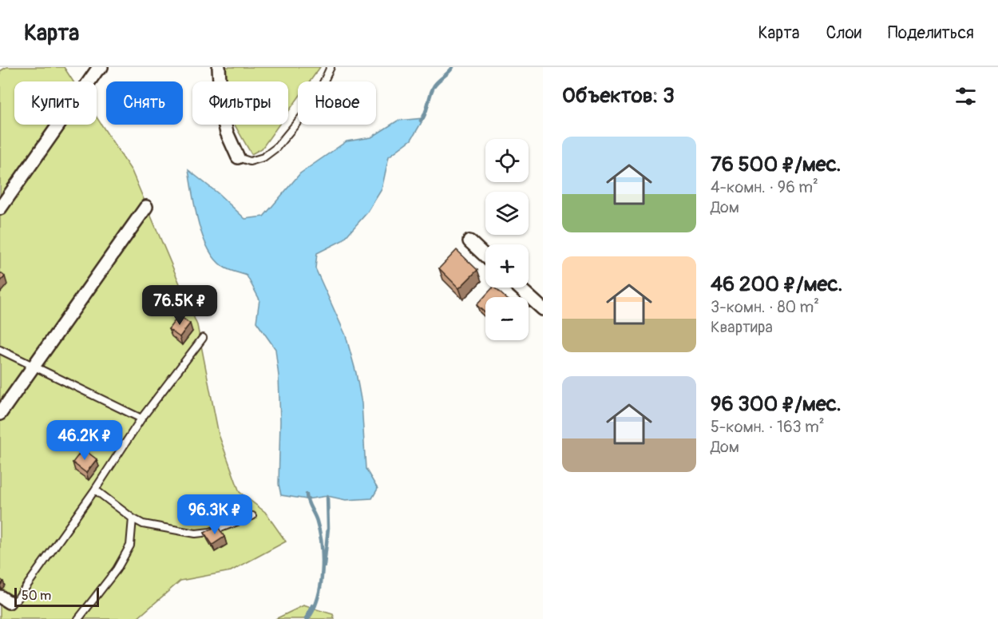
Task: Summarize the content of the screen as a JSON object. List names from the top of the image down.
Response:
{
  "scale_bar": "50 m",
  "page": {
    "header": "Карта",
    "nav": ["Карта", "Слои", "Поделиться"],
    "heading": "Объектов: 3",
    "chip": [
      "Купить",
      "Снять",
      "Фильтры",
      "Новое"
    ],
    "list": [
      {
        "name": "76 500 ₽/мес.",
        "note": "4-комн. · 96 m² · Дом"
      },
      {
        "name": "46 200 ₽/мес.",
        "note": "3-комн. · 80 m² · Квартира"
      },
      {
        "name": "96 300 ₽/мес.",
        "note": "5-комн. · 163 m² · Дом"
      }
    ],
    "map_buttons": ["+", "−"],
    "price": ["76.5K ₽", "46.2K ₽", "96.3K ₽"],
    "scale": "50 m"
  }
}
